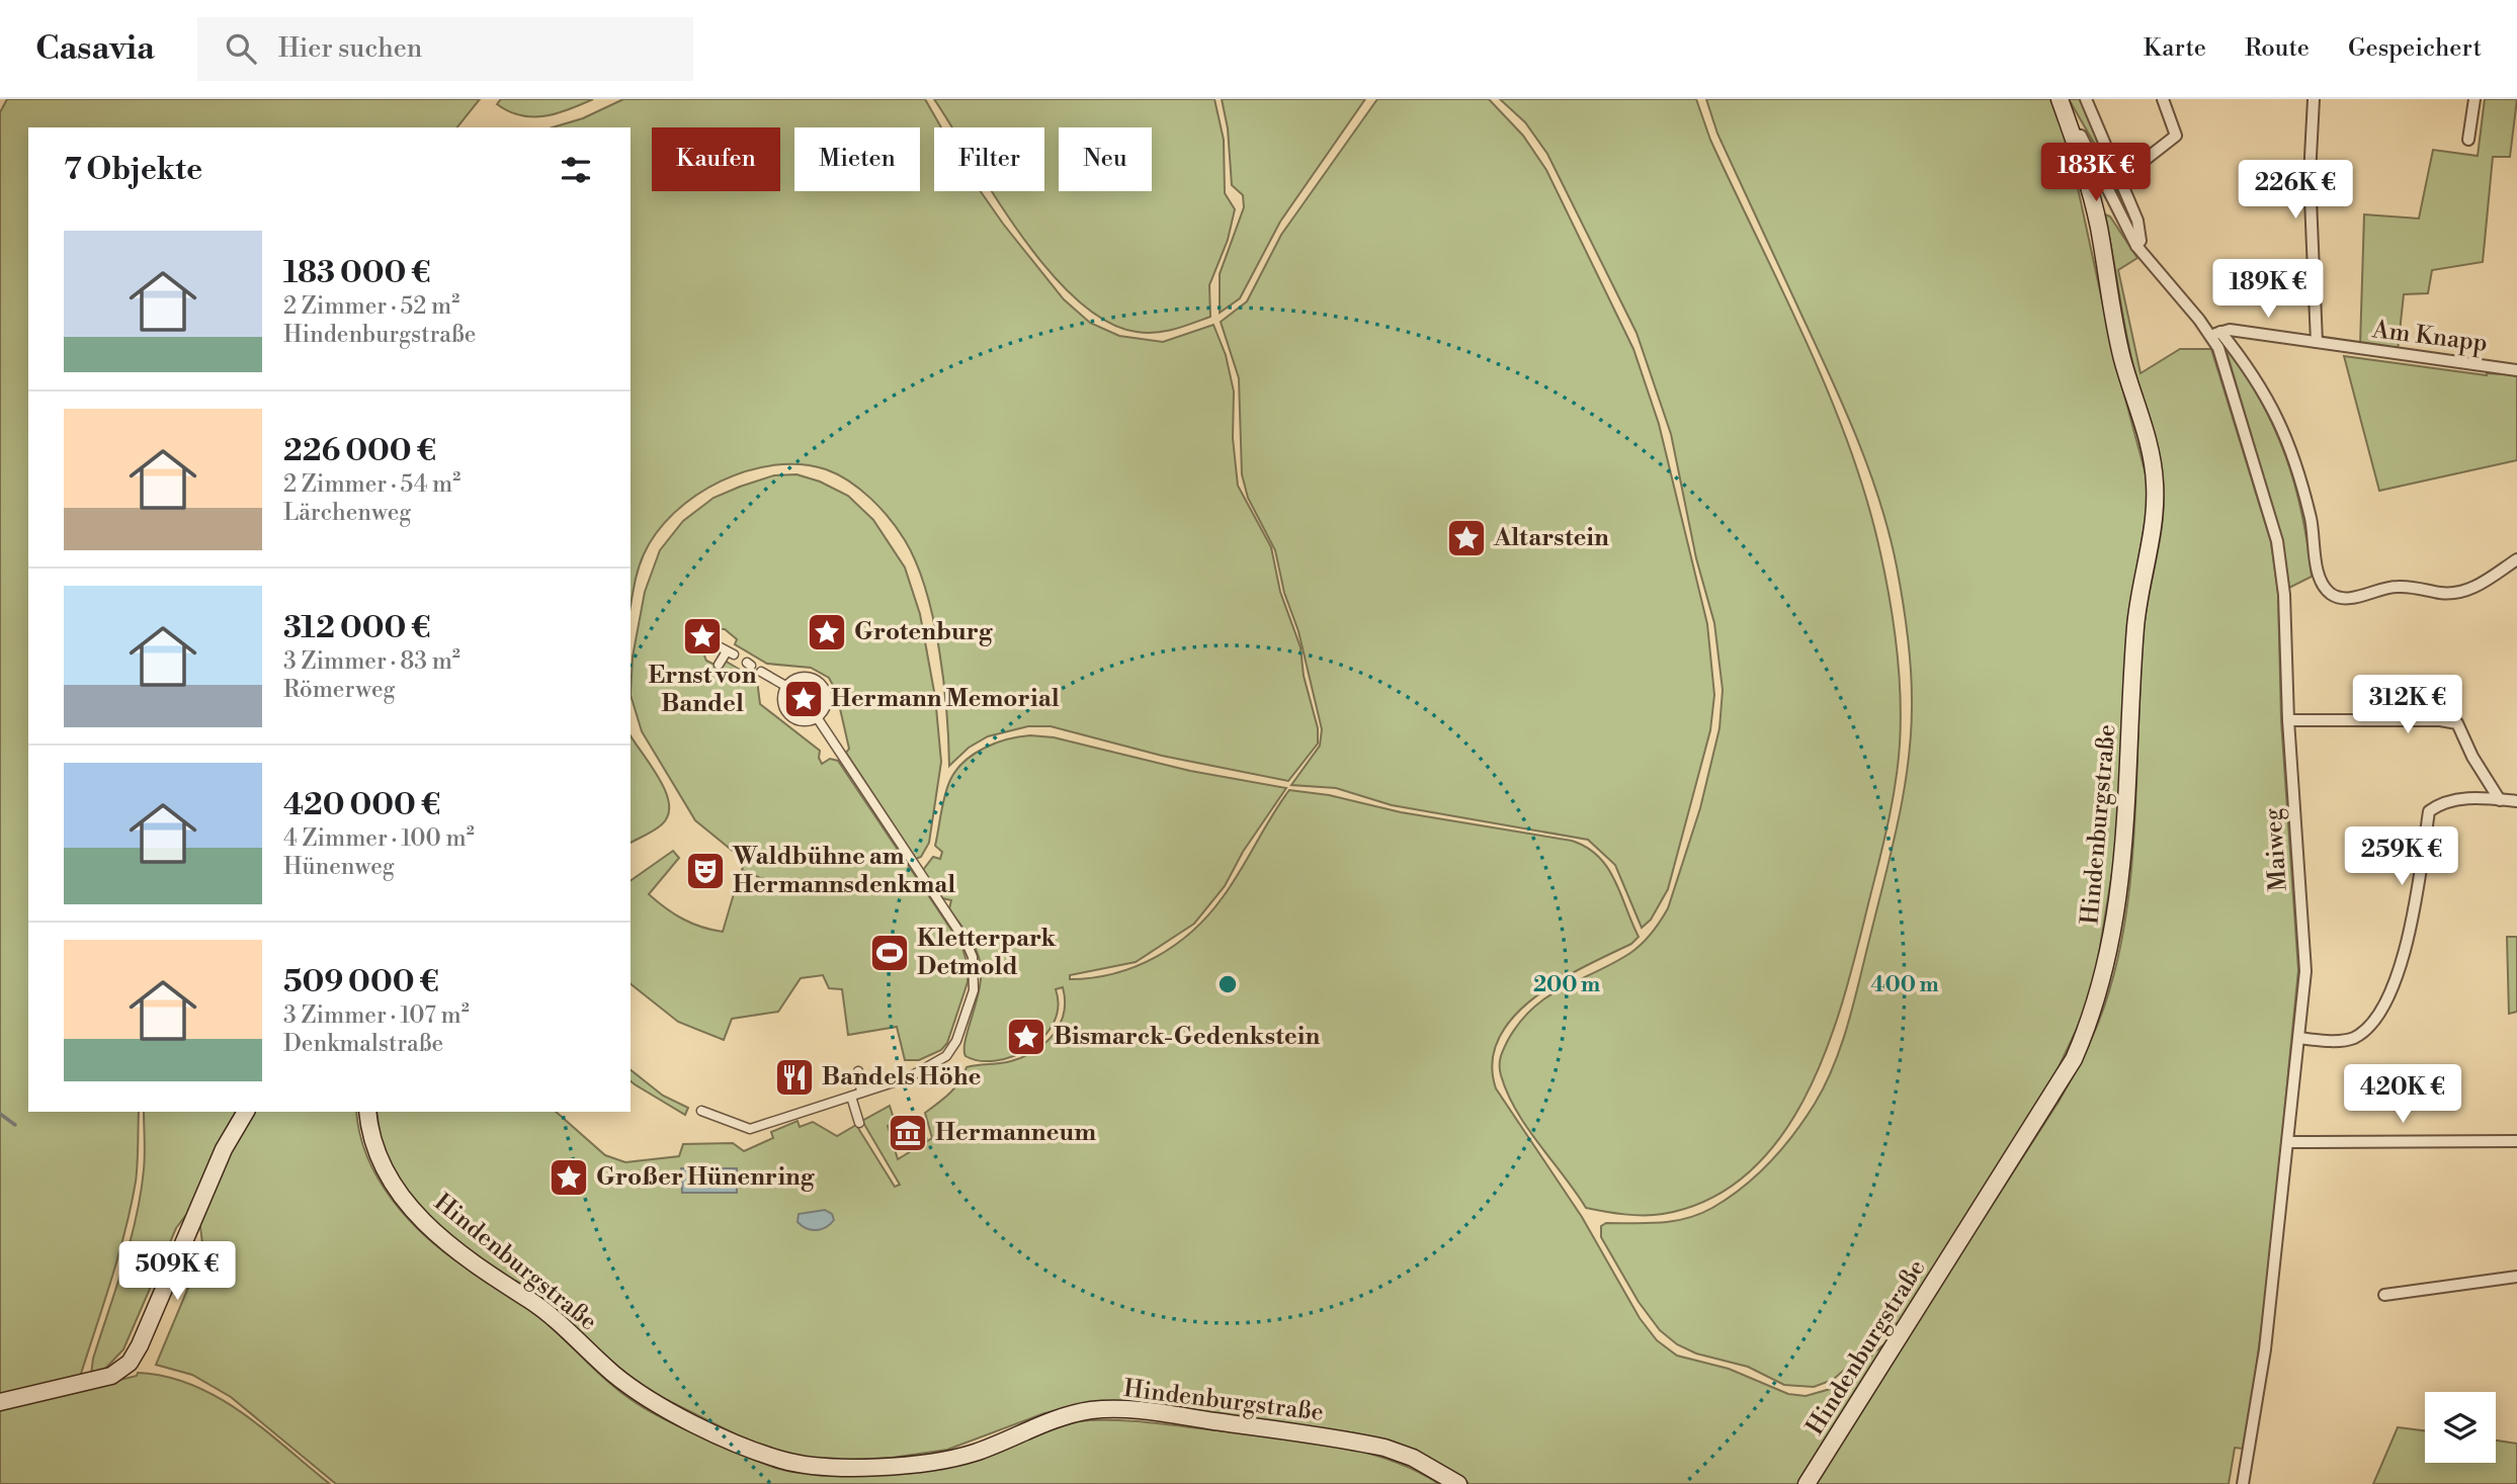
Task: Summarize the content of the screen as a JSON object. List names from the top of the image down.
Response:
{
  "streets": {
    "main road": ["Hindenburgstraße"],
    "street": ["Am Knapp", "Maiweg"]
  },
  "crossings": [
    ["Am Knapp", "Maiweg"],
    ["Hindenburgstraße", "Maiweg"]
  ],
  "places": {
    "place": [
      "Altarstein",
      "Grotenburg",
      "Ernst von Bandel",
      "Hermann Memorial",
      "Bismarck-Gedenkstein",
      "Großer Hünenring"
    ],
    "theatre": ["Waldbühne am Hermannsdenkmal"],
    "sports": ["Kletterpark Detmold"],
    "restaurant": ["Bandels Höhe"],
    "museum": ["Hermanneum"]
  },
  "page": {
    "header": "Casavia",
    "search": "Hier suchen",
    "nav": ["Karte", "Route", "Gespeichert"],
    "chip": [
      "Kaufen",
      "Mieten",
      "Filter",
      "Neu"
    ],
    "heading": "7 Objekte",
    "price": [
      "183K €",
      "226K €",
      "189K €",
      "312K €",
      "259K €",
      "420K €",
      "509K €"
    ],
    "list": [
      {
        "name": "183 000 €",
        "note": "2 Zimmer · 52 m² · Hindenburgstraße"
      },
      {
        "name": "226 000 €",
        "note": "2 Zimmer · 54 m² · Lärchenweg"
      },
      {
        "name": "312 000 €",
        "note": "3 Zimmer · 83 m² · Römerweg"
      },
      {
        "name": "420 000 €",
        "note": "4 Zimmer · 100 m² · Hünenweg"
      },
      {
        "name": "509 000 €",
        "note": "3 Zimmer · 107 m² · Denkmalstraße"
      }
    ]
  },
  "rings": ["200 m", "400 m"]
}
